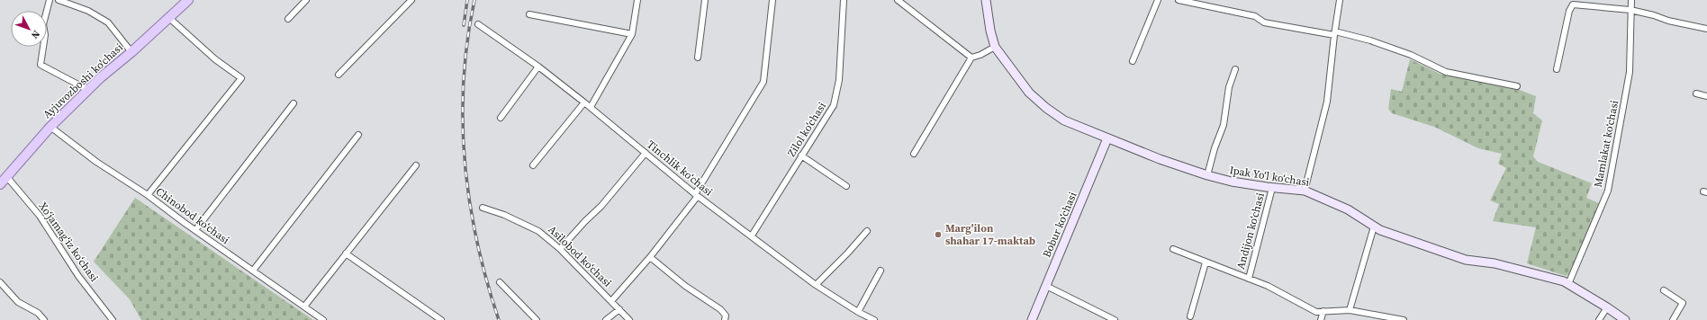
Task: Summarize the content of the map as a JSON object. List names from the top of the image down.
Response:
{
  "streets": {
    "main road": ["Ayjuvozboshi ko'chasi"],
    "street": [
      "Zilol ko‘chasi",
      "Mamlakat koʻchasi",
      "Tinchlik koʻchasi",
      "Ipak Yoʻl koʻchasi",
      "Chinobod koʻchasi",
      "Bobur koʻchasi",
      "Andijon koʻchasi",
      "Xoʻjamagʻiz koʻchasi",
      "Asilobod koʻchasi"
    ]
  },
  "crossings": [
    ["Ayjuvozboshi ko'chasi", "Chinobod koʻchasi"],
    ["Ayjuvozboshi ko'chasi", "Xoʻjamagʻiz koʻchasi"],
    ["Zilol ko‘chasi", "Tinchlik koʻchasi"],
    ["Mamlakat koʻchasi", "Ipak Yoʻl koʻchasi"],
    ["Ipak Yoʻl koʻchasi", "Bobur koʻchasi"],
    ["Ipak Yoʻl koʻchasi", "Andijon koʻchasi"]
  ],
  "places": ["Marg'ilon shahar 17-maktab"],
  "north": "bottom right"
}
